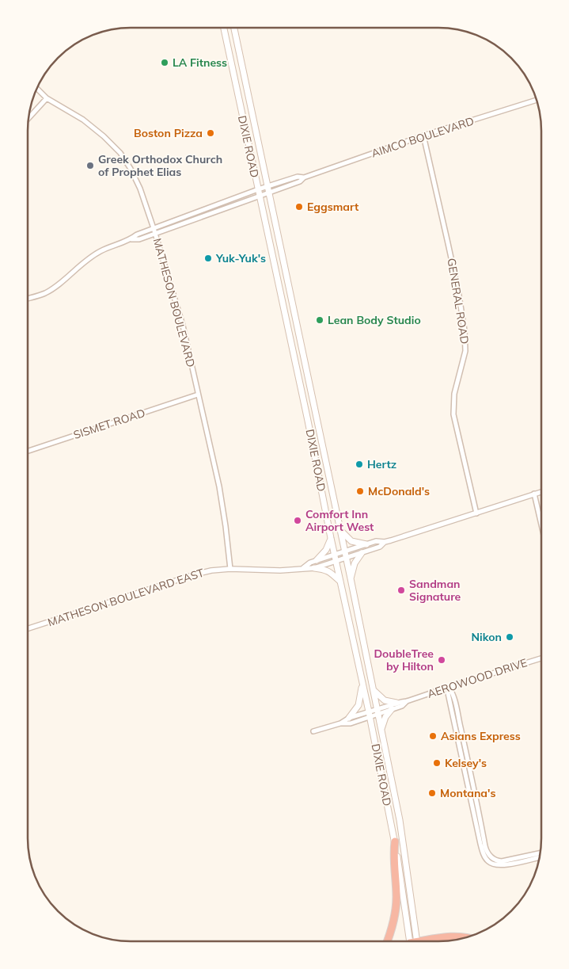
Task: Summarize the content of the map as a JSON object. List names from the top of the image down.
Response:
{
  "streets": {
    "main road": ["DIXIE ROAD"],
    "street": [
      "AIMCO BOULEVARD",
      "GENERAL ROAD",
      "MATHESON BOULEVARD",
      "SISMET ROAD",
      "MATHESON BOULEVARD EAST",
      "AEROWOOD DRIVE"
    ]
  },
  "crossings": [
    ["AIMCO BOULEVARD", "DIXIE ROAD"],
    ["AIMCO BOULEVARD", "GENERAL ROAD"],
    ["AIMCO BOULEVARD", "MATHESON BOULEVARD"],
    ["DIXIE ROAD", "MATHESON BOULEVARD EAST"],
    ["DIXIE ROAD", "AEROWOOD DRIVE"],
    ["GENERAL ROAD", "MATHESON BOULEVARD EAST"],
    ["MATHESON BOULEVARD", "SISMET ROAD"],
    ["MATHESON BOULEVARD", "MATHESON BOULEVARD EAST"]
  ],
  "places": [
    "LA Fitness",
    "Boston Pizza",
    "Greek Orthodox Church of Prophet Elias",
    "Eggsmart",
    "Yuk-Yuk's",
    "Lean Body Studio",
    "Hertz",
    "McDonald's",
    "Comfort Inn Airport West",
    "Sandman Signature",
    "Nikon",
    "DoubleTree by Hilton",
    "Asians Express",
    "Kelsey's",
    "Montana's"
  ]
}
